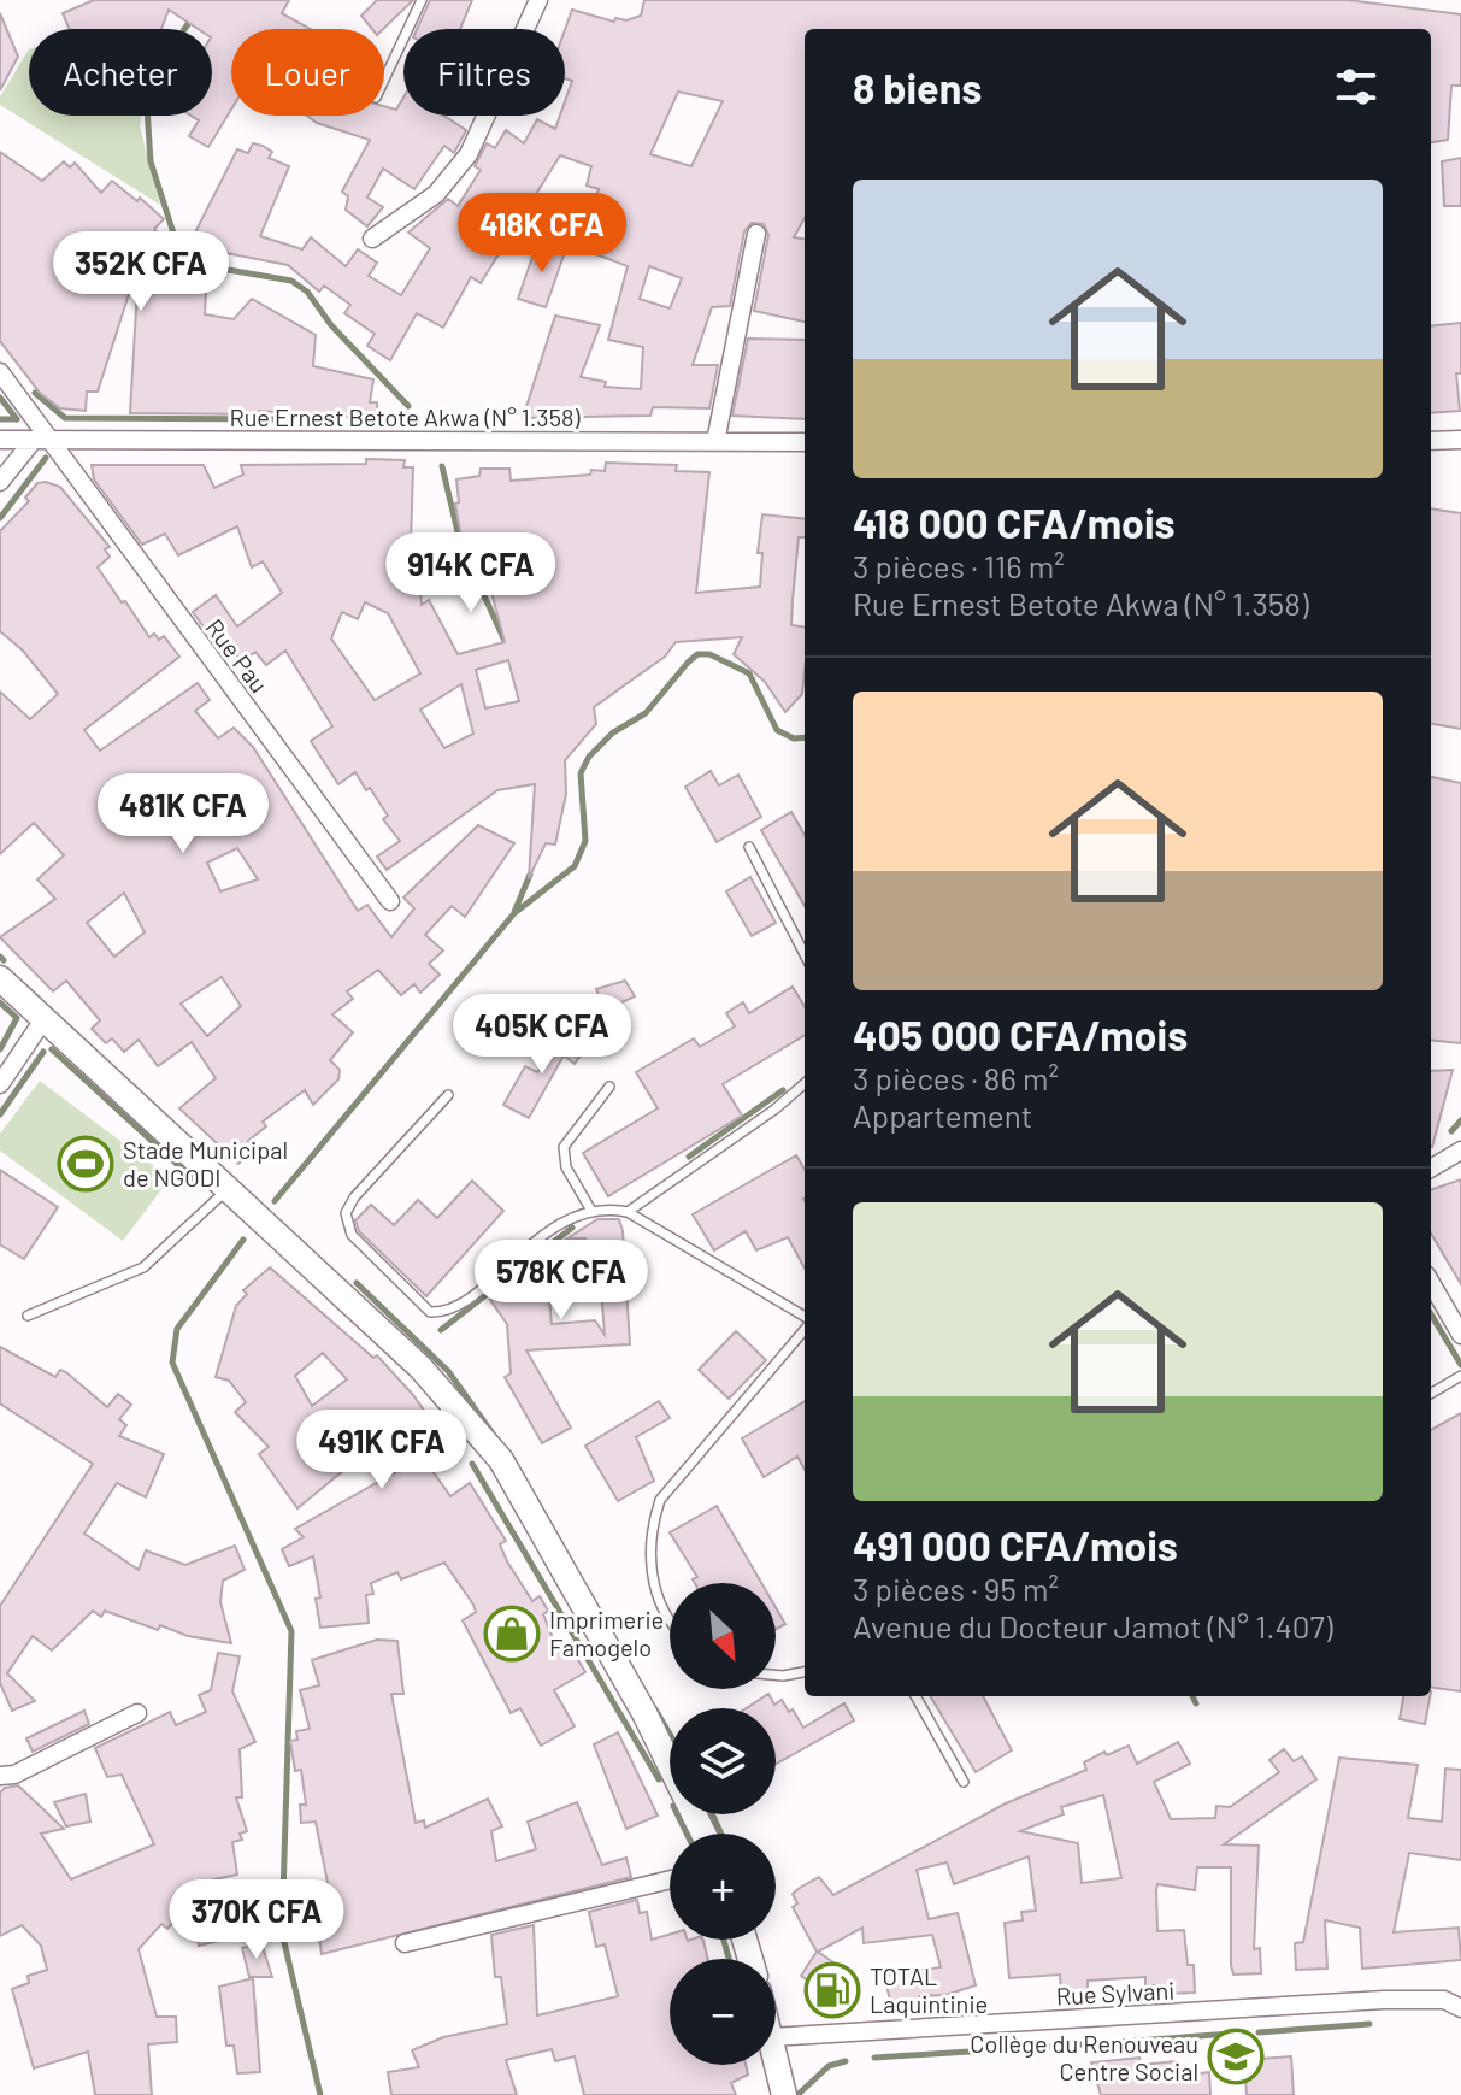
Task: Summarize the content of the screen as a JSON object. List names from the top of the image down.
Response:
{
  "streets": {
    "street": ["Rue Ernest Betote Akwa (N° 1.358)", "Rue Pau", "Rue Sylvani"]
  },
  "crossings": [
    ["Rue Ernest Betote Akwa (N° 1.358)", "Rue Pau"]
  ],
  "places": {
    "sports": ["Stade Municipal de NGODI"],
    "shop": ["Imprimerie Famogelo"],
    "fuel station": ["TOTAL Laquintinie"],
    "school or university": ["Collège du Renouveau Centre Social"]
  },
  "north": "bottom right",
  "page": {
    "chip": ["Acheter", "Louer", "Filtres"],
    "heading": "8 biens",
    "list": [
      {
        "name": "418 000 CFA/mois",
        "note": "3 pièces · 116 m² · Rue Ernest Betote Akwa (N° 1.358)"
      },
      {
        "name": "405 000 CFA/mois",
        "note": "3 pièces · 86 m² · Appartement"
      },
      {
        "name": "491 000 CFA/mois",
        "note": "3 pièces · 95 m² · Avenue du Docteur Jamot (N° 1.407)"
      }
    ],
    "price": [
      "418K CFA",
      "352K CFA",
      "914K CFA",
      "481K CFA",
      "405K CFA",
      "578K CFA",
      "491K CFA",
      "370K CFA"
    ],
    "map_buttons": ["+", "−"]
  }
}
